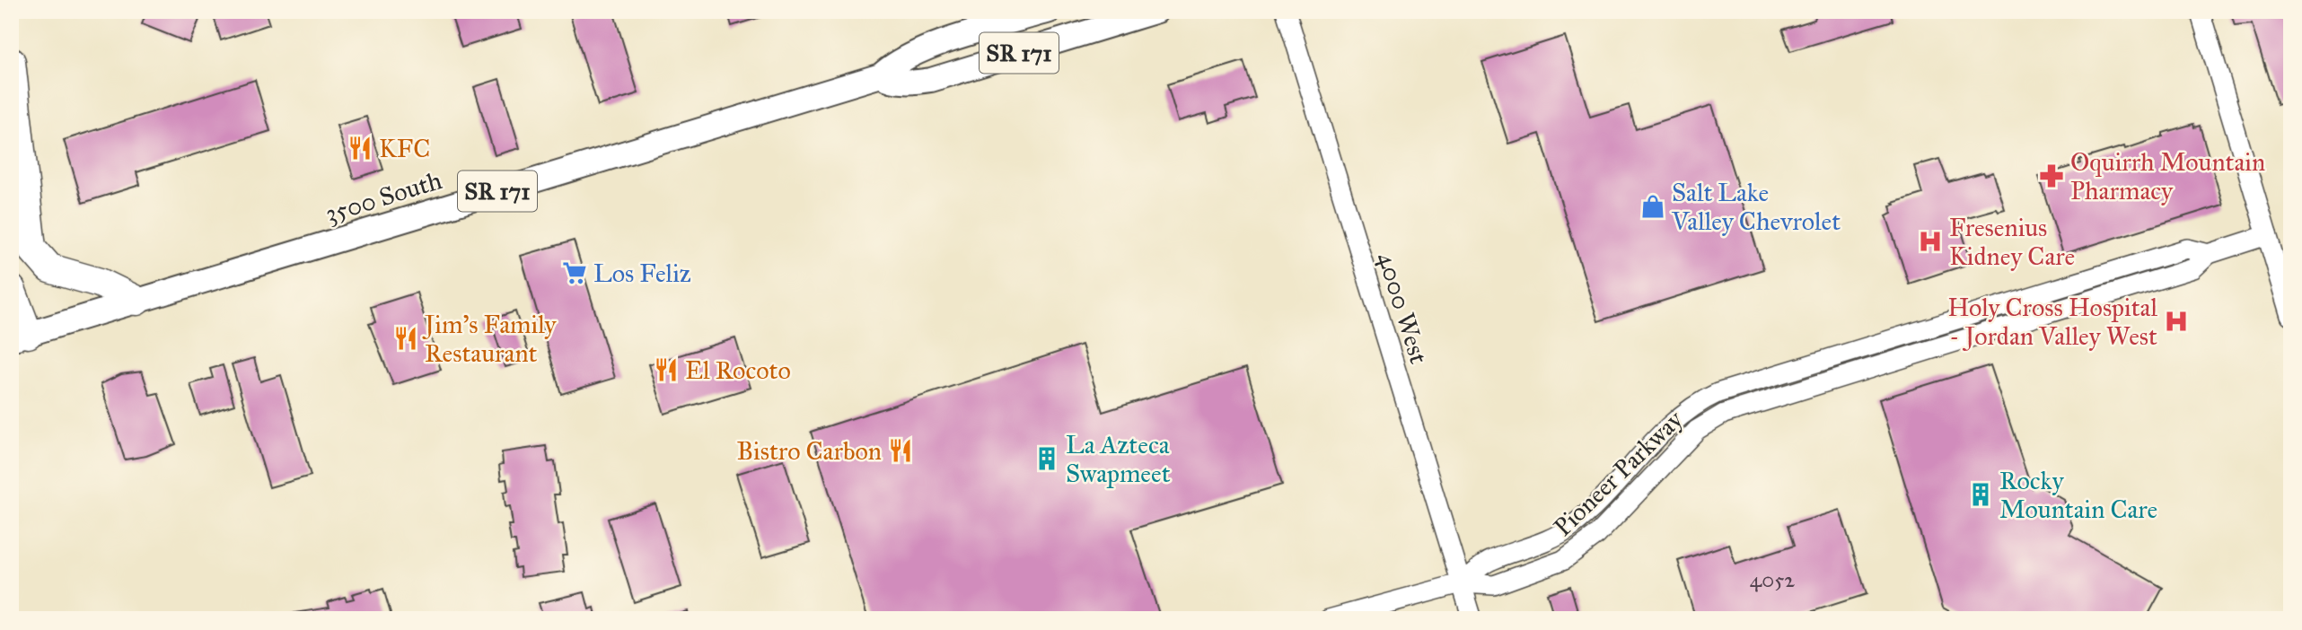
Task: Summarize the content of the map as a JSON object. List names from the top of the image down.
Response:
{
  "streets": {
    "main road": ["SR 171", "3500 South"],
    "street": ["4000 West", "Pioneer Parkway"]
  },
  "crossings": [
    ["4000 West", "Pioneer Parkway"]
  ],
  "places": {
    "restaurant": [
      "KFC",
      "Jim's Family Restaurant",
      "El Rocoto",
      "Bistro Carbon"
    ],
    "pharmacy": ["Oquirrh Mountain Pharmacy"],
    "shop": ["Salt Lake Valley Chevrolet"],
    "hospital": ["Fresenius Kidney Care", "Holy Cross Hospital - Jordan Valley West"],
    "supermarket": ["Los Feliz"],
    "building": ["La Azteca Swapmeet", "Rocky Mountain Care"]
  },
  "house_numbers": ["4052"]
}
